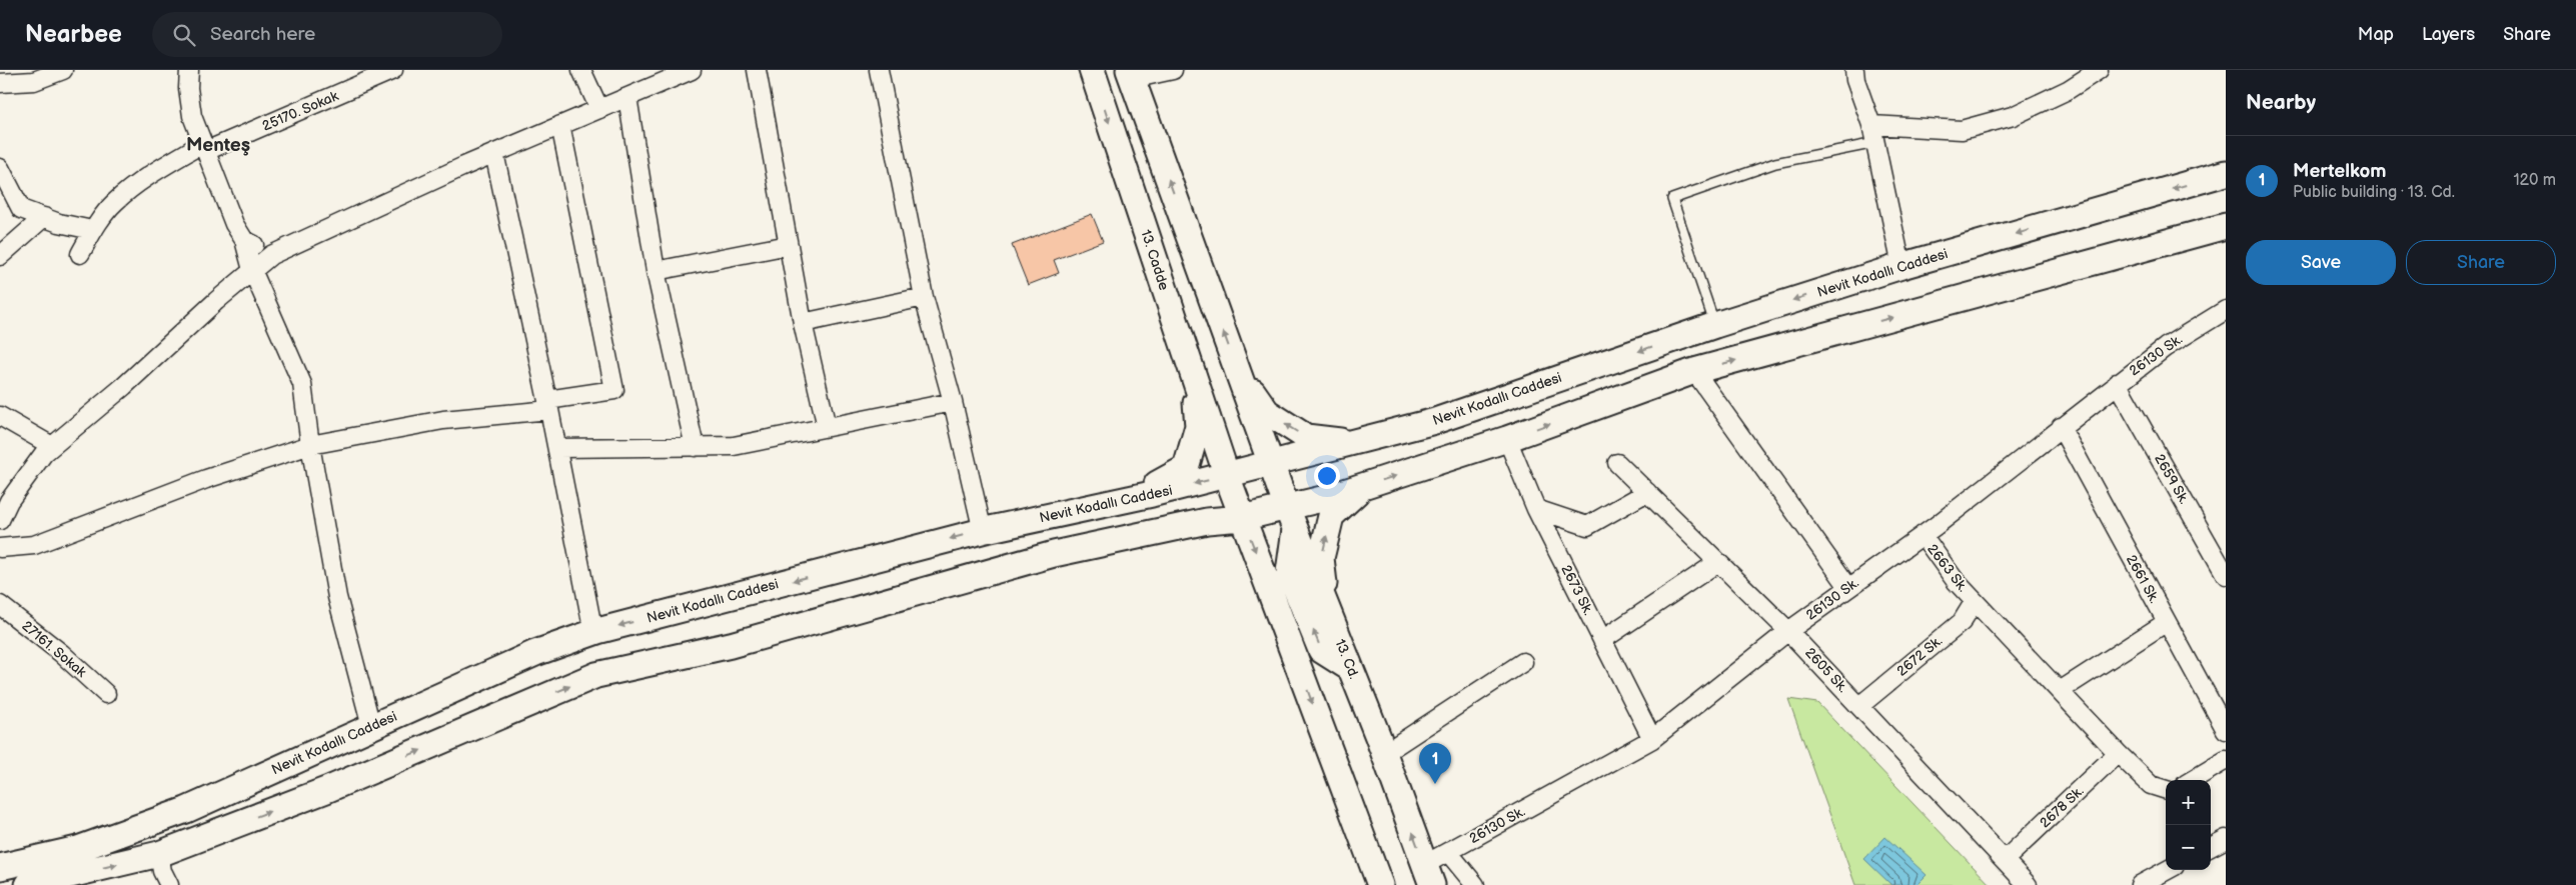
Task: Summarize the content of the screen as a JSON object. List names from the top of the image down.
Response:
{
  "streets": {
    "main road": ["13. Cadde", "Nevit Kodallı Caddesi", "13. Cd."],
    "street": [
      "25170. Sokak",
      "26130 Sk.",
      "2659 Sk.",
      "2663 Sk.",
      "2661 Sk.",
      "2673 Sk.",
      "27161. Sokak",
      "2672 Sk.",
      "2605 Sk.",
      "2678 Sk."
    ]
  },
  "crossings": [
    ["Nevit Kodallı Caddesi", "13. Cd."],
    ["26130 Sk.", "2659 Sk."],
    ["26130 Sk.", "2663 Sk."],
    ["26130 Sk.", "2661 Sk."],
    ["26130 Sk.", "2673 Sk."],
    ["26130 Sk.", "13. Cd."],
    ["26130 Sk.", "2605 Sk."],
    ["2663 Sk.", "2672 Sk."],
    ["2663 Sk.", "2678 Sk."],
    ["2672 Sk.", "2605 Sk."],
    ["2605 Sk.", "2678 Sk."]
  ],
  "districts": ["Menteş"],
  "page": {
    "header": "Nearbee",
    "search": "Search here",
    "nav": ["Map", "Layers", "Share"],
    "heading": "Nearby",
    "list": [
      {
        "mark": "1",
        "name": "Mertelkom",
        "note": "Public building · 13. Cd.",
        "value": "120 m"
      }
    ],
    "buttons": ["Save", "Share"],
    "pins": "1",
    "map_buttons": ["+", "−"]
  }
}
